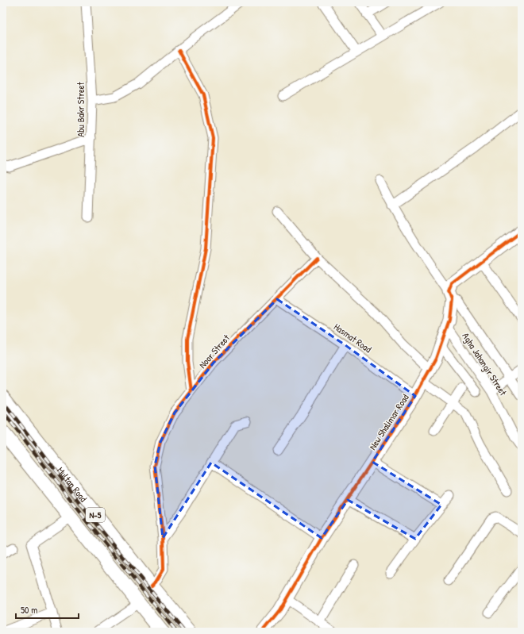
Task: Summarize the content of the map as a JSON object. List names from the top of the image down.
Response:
{
  "streets": {
    "main road": ["Multan Road", "N-5"],
    "street": [
      "Abu Bakr Street",
      "Hasmat Road",
      "Noor Street",
      "Agha Jahangir Street",
      "New Shalimar Road"
    ]
  },
  "crossings": [
    ["Hasmat Road", "Noor Street"],
    ["Hasmat Road", "New Shalimar Road"],
    ["Noor Street", "Multan Road"],
    ["Agha Jahangir Street", "New Shalimar Road"]
  ],
  "scale_bar": "50 m"
}
